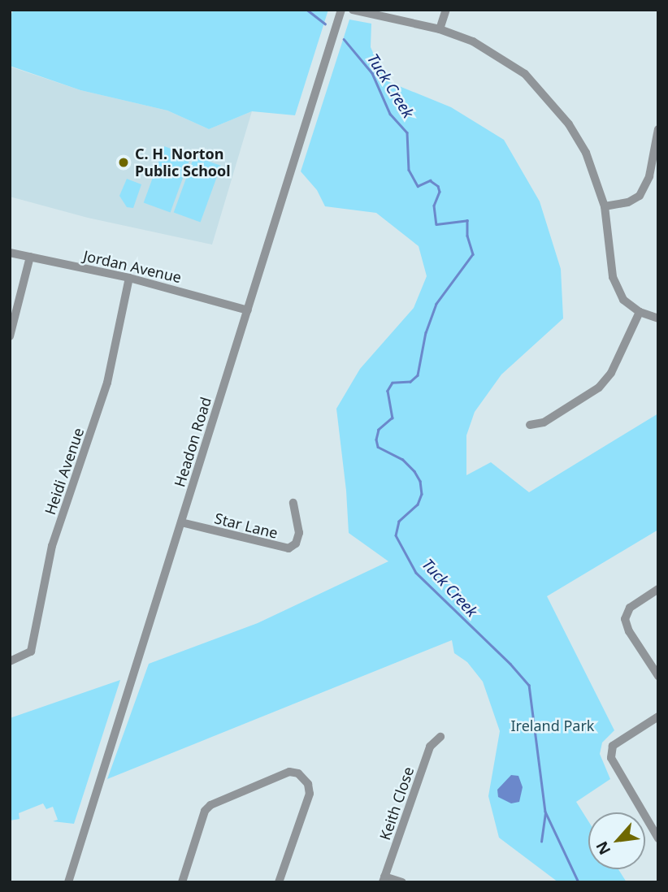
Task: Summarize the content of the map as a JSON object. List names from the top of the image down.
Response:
{
  "streets": {
    "street": [
      "Jordan Avenue",
      "Headon Road",
      "Heidi Avenue",
      "Star Lane",
      "Keith Close"
    ]
  },
  "crossings": [
    ["Jordan Avenue", "Headon Road"],
    ["Jordan Avenue", "Heidi Avenue"],
    ["Headon Road", "Star Lane"]
  ],
  "water": ["Tuck Creek"],
  "parks": ["Ireland Park"],
  "places": ["C. H. Norton Public School"],
  "north": "bottom left"
}
